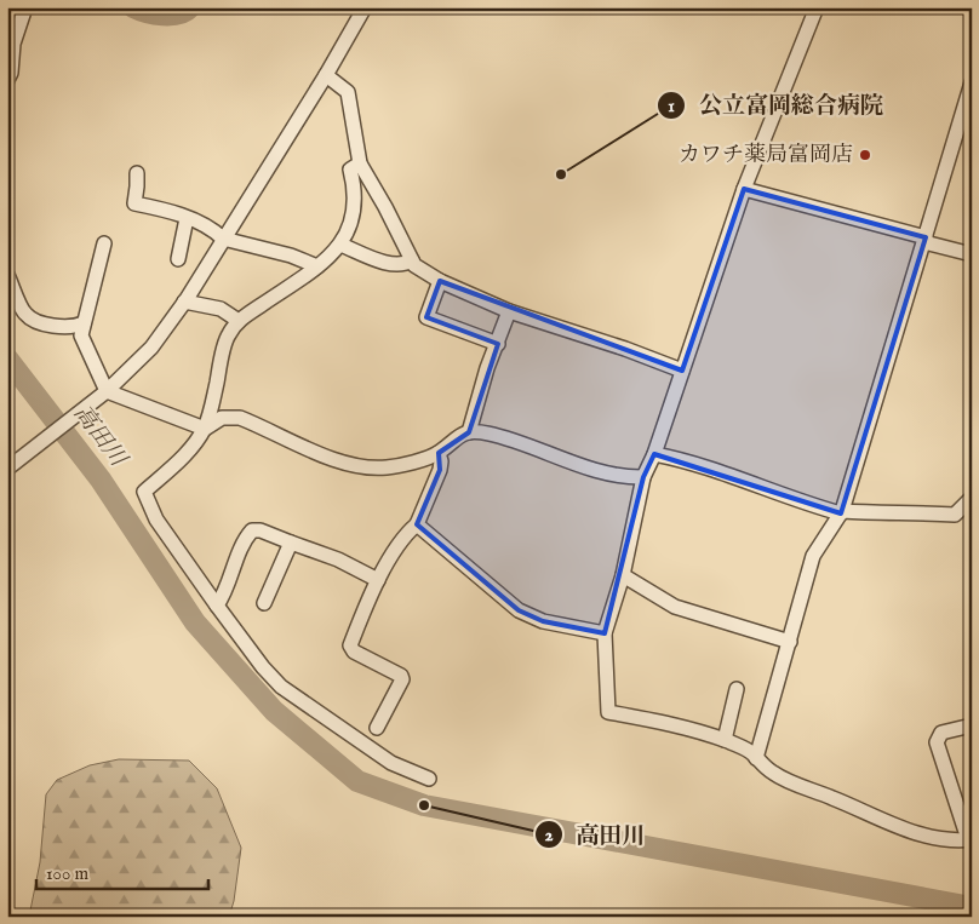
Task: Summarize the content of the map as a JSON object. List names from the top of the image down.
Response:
{
  "water": ["高田川"],
  "places": ["カワチ薬局富岡店", "公立富岡総合病院", "高田川"],
  "scale_bar": "100 m"
}
